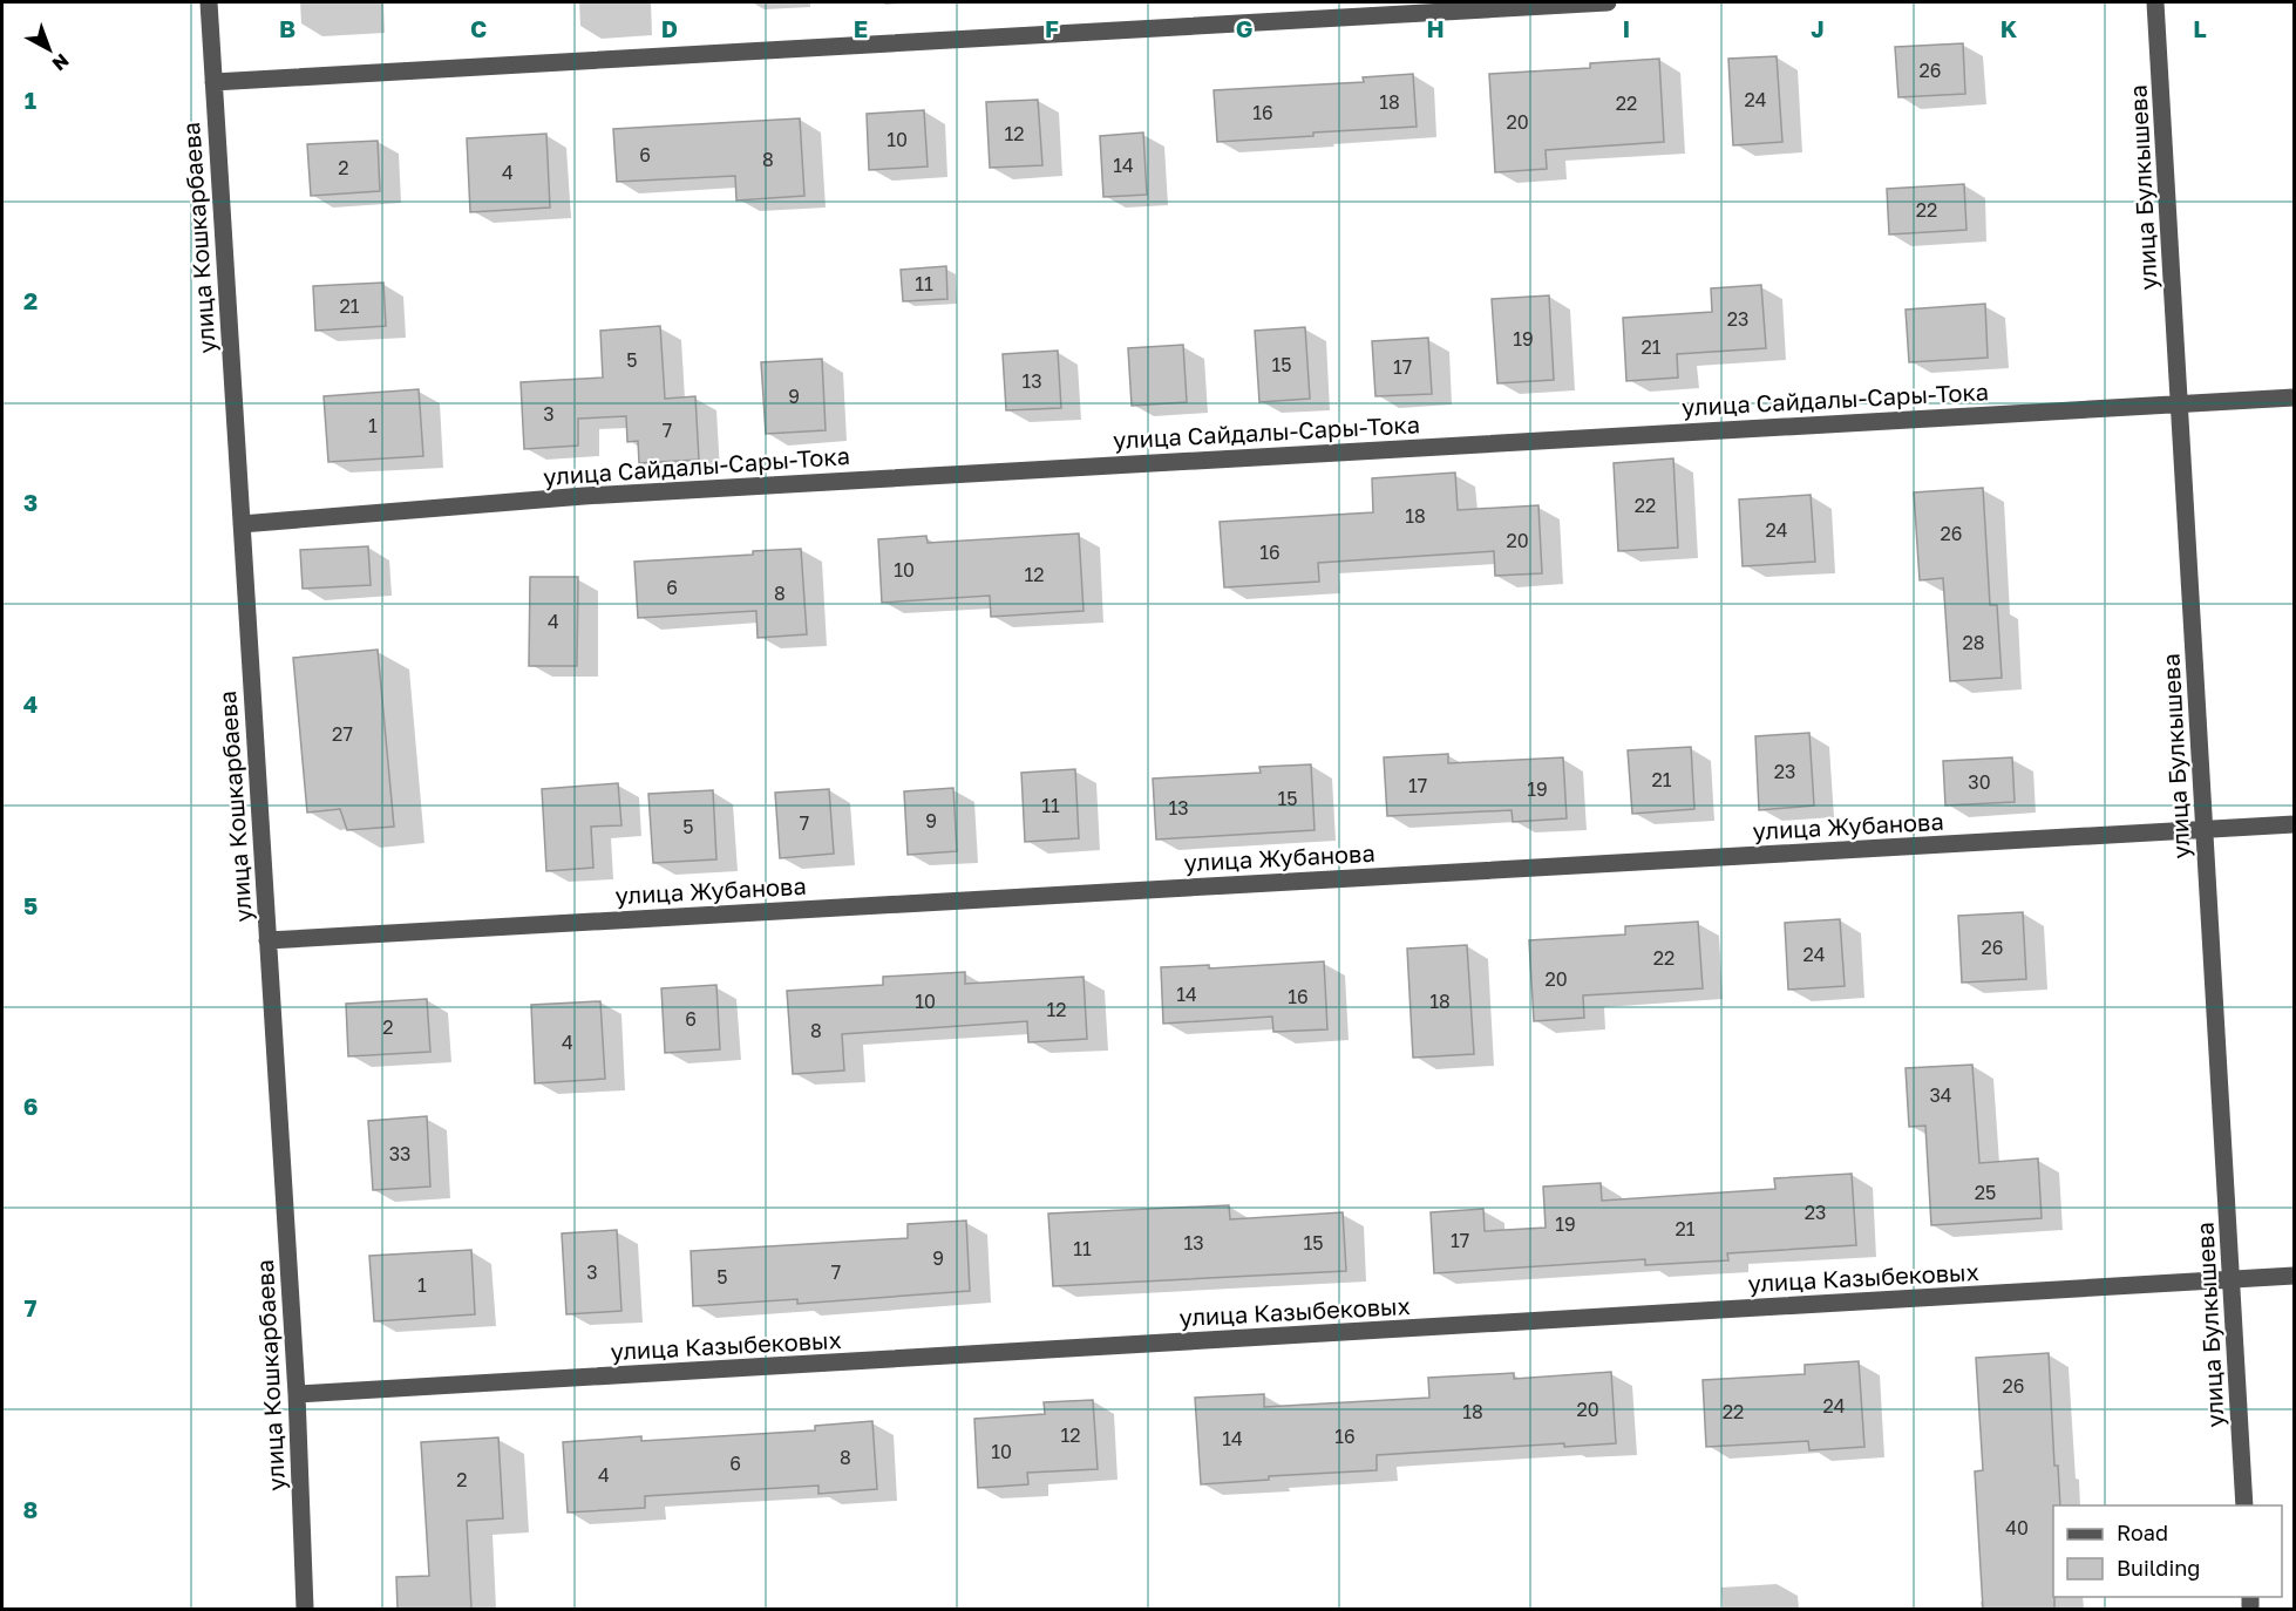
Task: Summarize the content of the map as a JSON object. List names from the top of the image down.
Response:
{
  "streets": {
    "street": [
      "улица Булкышева",
      "улица Кошкарбаева",
      "улица Сайдалы-Сары-Тока",
      "улица Жубанова",
      "улица Казыбековых"
    ]
  },
  "crossings": [
    ["улица Булкышева", "улица Сайдалы-Сары-Тока"],
    ["улица Булкышева", "улица Жубанова"],
    ["улица Булкышева", "улица Казыбековых"],
    ["улица Кошкарбаева", "улица Сайдалы-Сары-Тока"],
    ["улица Кошкарбаева", "улица Жубанова"],
    ["улица Кошкарбаева", "улица Казыбековых"]
  ],
  "house_numbers": [
    "26",
    "24",
    "18",
    "22",
    "16",
    "20",
    "12",
    "10",
    "6",
    "8",
    "14",
    "2",
    "4",
    "22",
    "11",
    "21",
    "23",
    "19",
    "21",
    "5",
    "15",
    "17",
    "13",
    "9",
    "3",
    "1",
    "7",
    "22",
    "18",
    "24",
    "26",
    "20",
    "16",
    "10",
    "12",
    "6",
    "8",
    "4",
    "28",
    "27",
    "23",
    "21",
    "30",
    "17",
    "19",
    "15",
    "11",
    "13",
    "9",
    "7",
    "5",
    "26",
    "24",
    "22",
    "20",
    "14",
    "16",
    "10",
    "18",
    "12",
    "6",
    "2",
    "8",
    "4",
    "34",
    "33",
    "25",
    "23",
    "19",
    "21",
    "17",
    "13",
    "15",
    "11",
    "9",
    "3",
    "7",
    "5",
    "1",
    "26",
    "24",
    "20",
    "18",
    "22",
    "12",
    "16",
    "14",
    "10",
    "8",
    "6",
    "4",
    "2",
    "40"
  ],
  "legend": ["Road", "Building"],
  "north": "bottom right",
  "grid": {
    "columns": [
      "B",
      "C",
      "D",
      "E",
      "F",
      "G",
      "H",
      "I",
      "J",
      "K",
      "L"
    ],
    "rows": [
      "1",
      "2",
      "3",
      "4",
      "5",
      "6",
      "7",
      "8"
    ]
  }
}
